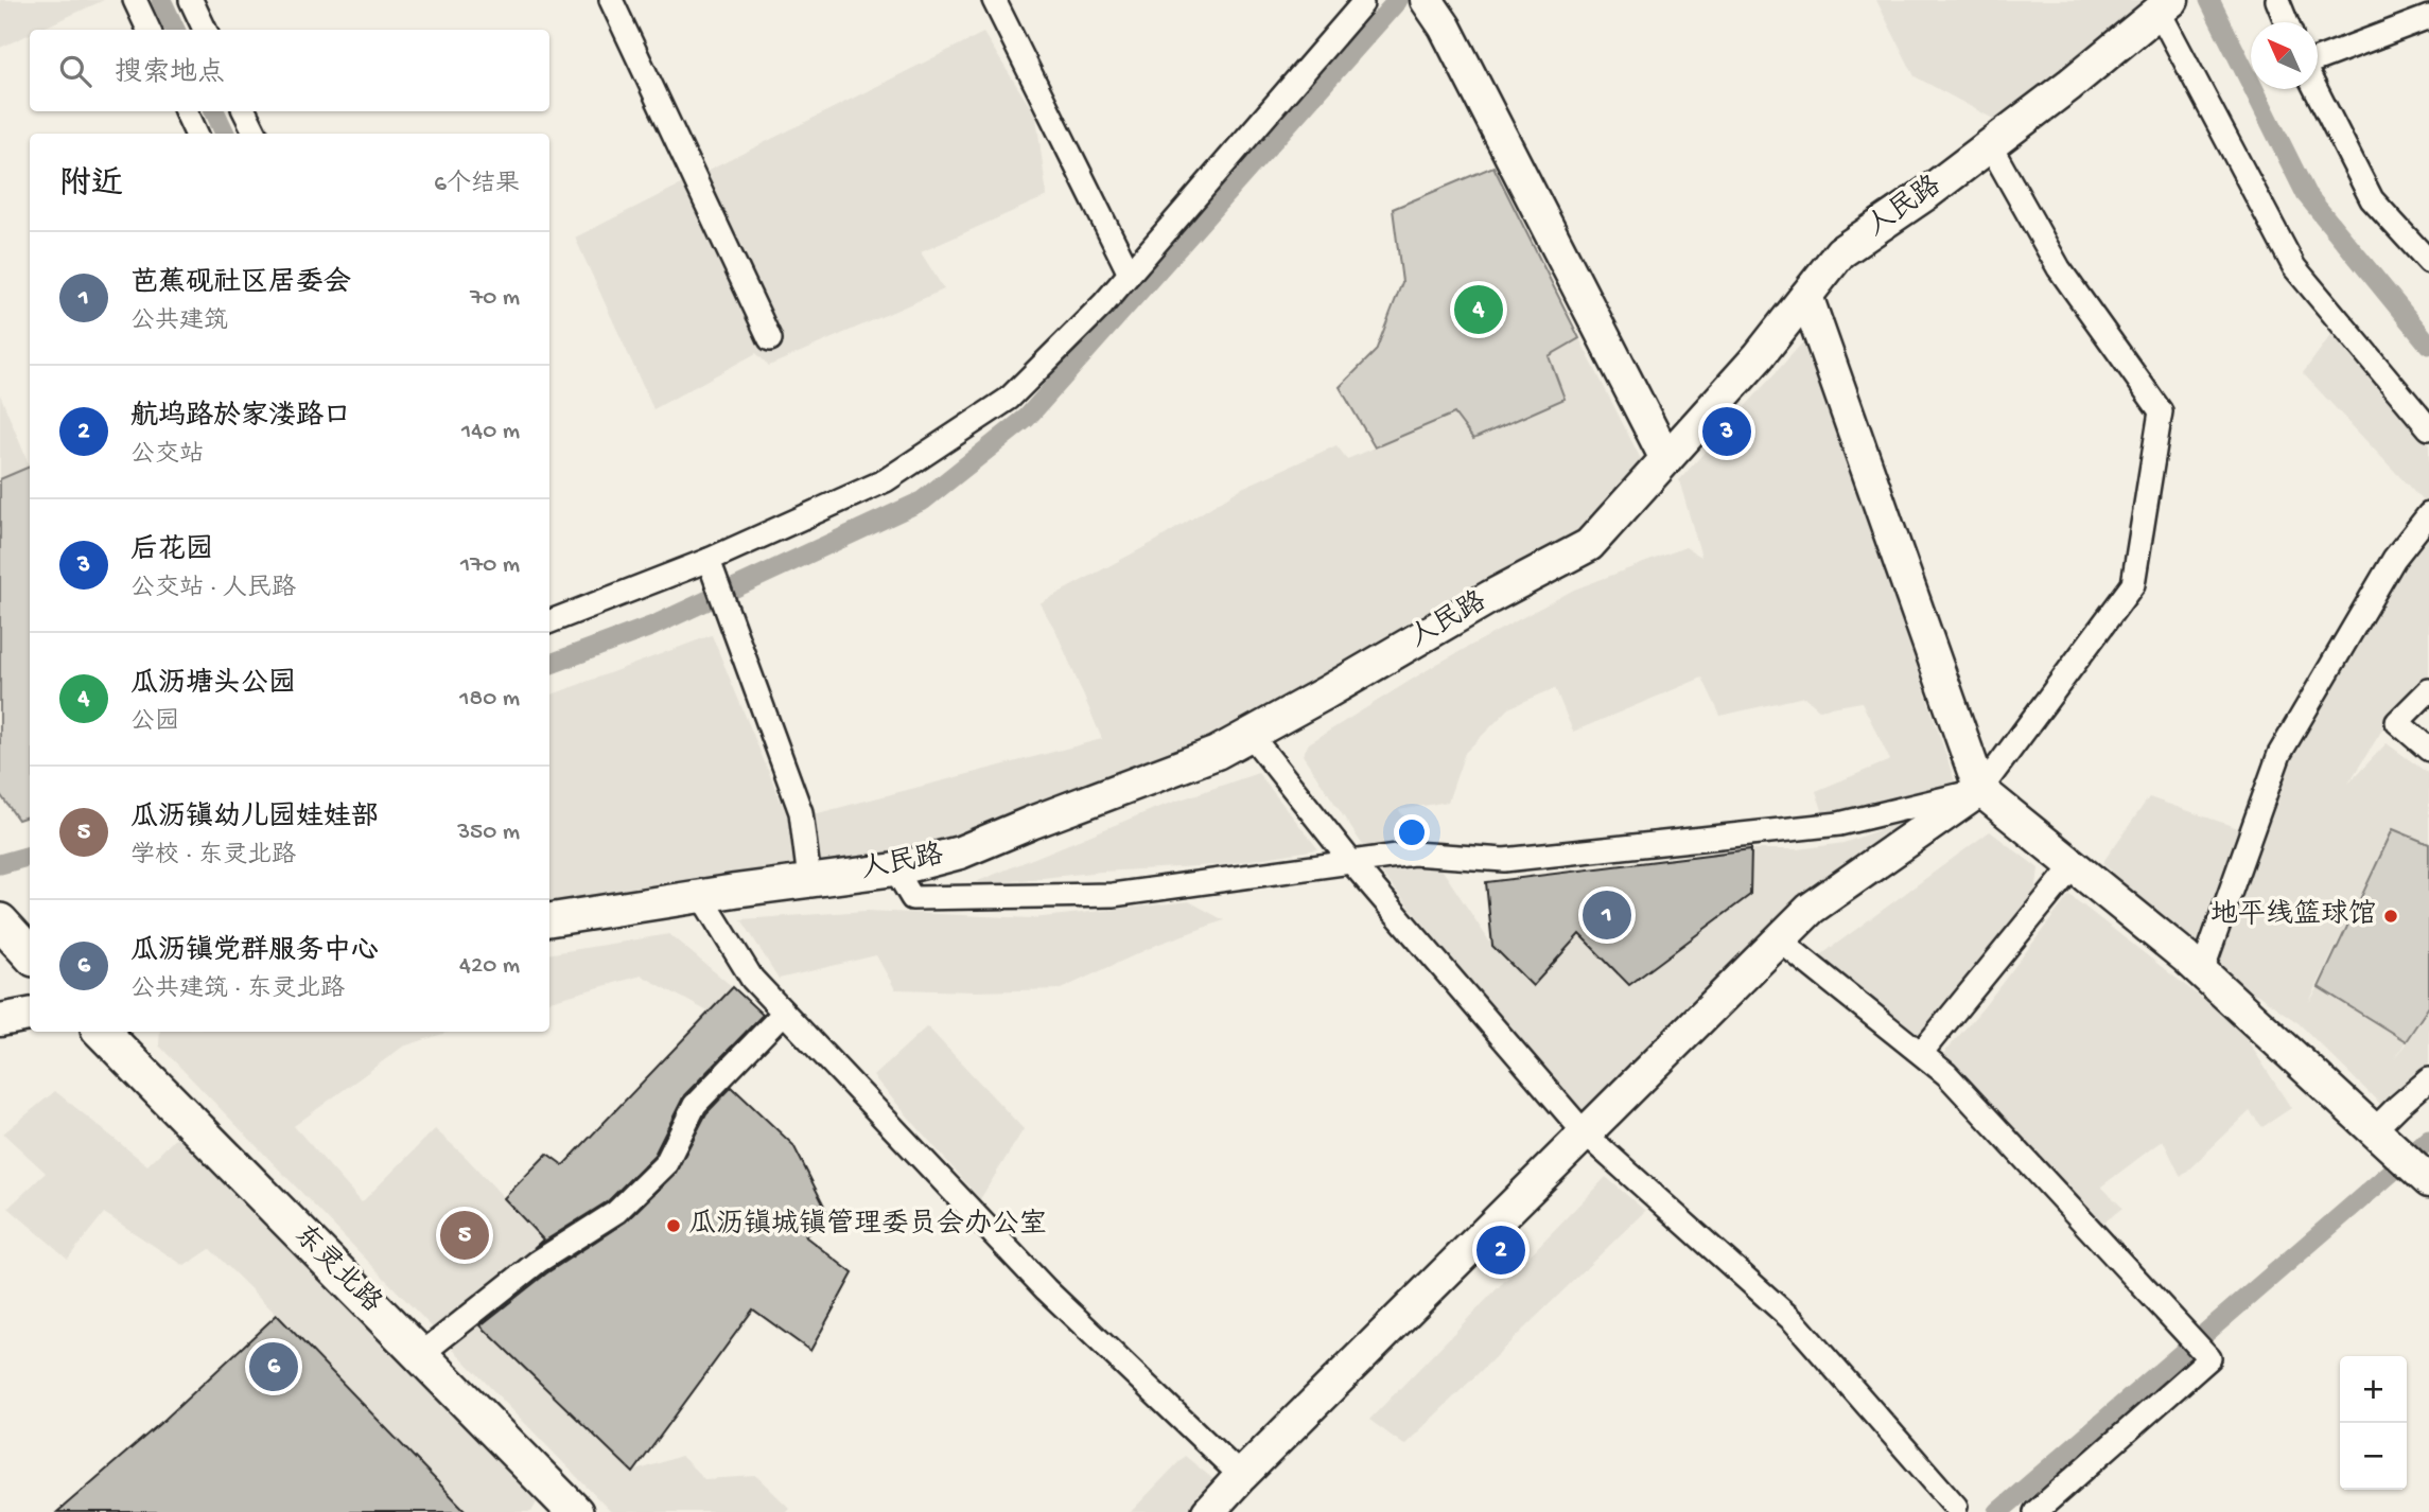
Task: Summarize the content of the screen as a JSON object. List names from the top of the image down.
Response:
{
  "streets": {
    "main road": ["东灵北路"],
    "street": ["人民路"]
  },
  "places": ["地平线篮球馆", "瓜沥镇城镇管理委员会办公室"],
  "north": "top left",
  "page": {
    "search": "搜索地点",
    "heading": ["附近", "6个结果"],
    "list": [
      {
        "mark": "1",
        "name": "芭蕉砚社区居委会",
        "note": "公共建筑",
        "value": "70 m"
      },
      {
        "mark": "2",
        "name": "航坞路於家溇路口",
        "note": "公交站",
        "value": "140 m"
      },
      {
        "mark": "3",
        "name": "后花园",
        "note": "公交站 · 人民路",
        "value": "170 m"
      },
      {
        "mark": "4",
        "name": "瓜沥塘头公园",
        "note": "公园",
        "value": "180 m"
      },
      {
        "mark": "5",
        "name": "瓜沥镇幼儿园娃娃部",
        "note": "学校 · 东灵北路",
        "value": "350 m"
      },
      {
        "mark": "6",
        "name": "瓜沥镇党群服务中心",
        "note": "公共建筑 · 东灵北路",
        "value": "420 m"
      }
    ],
    "pins": [
      "4",
      "3",
      "1",
      "5",
      "2",
      "6"
    ],
    "map_buttons": ["+", "−"]
  }
}
